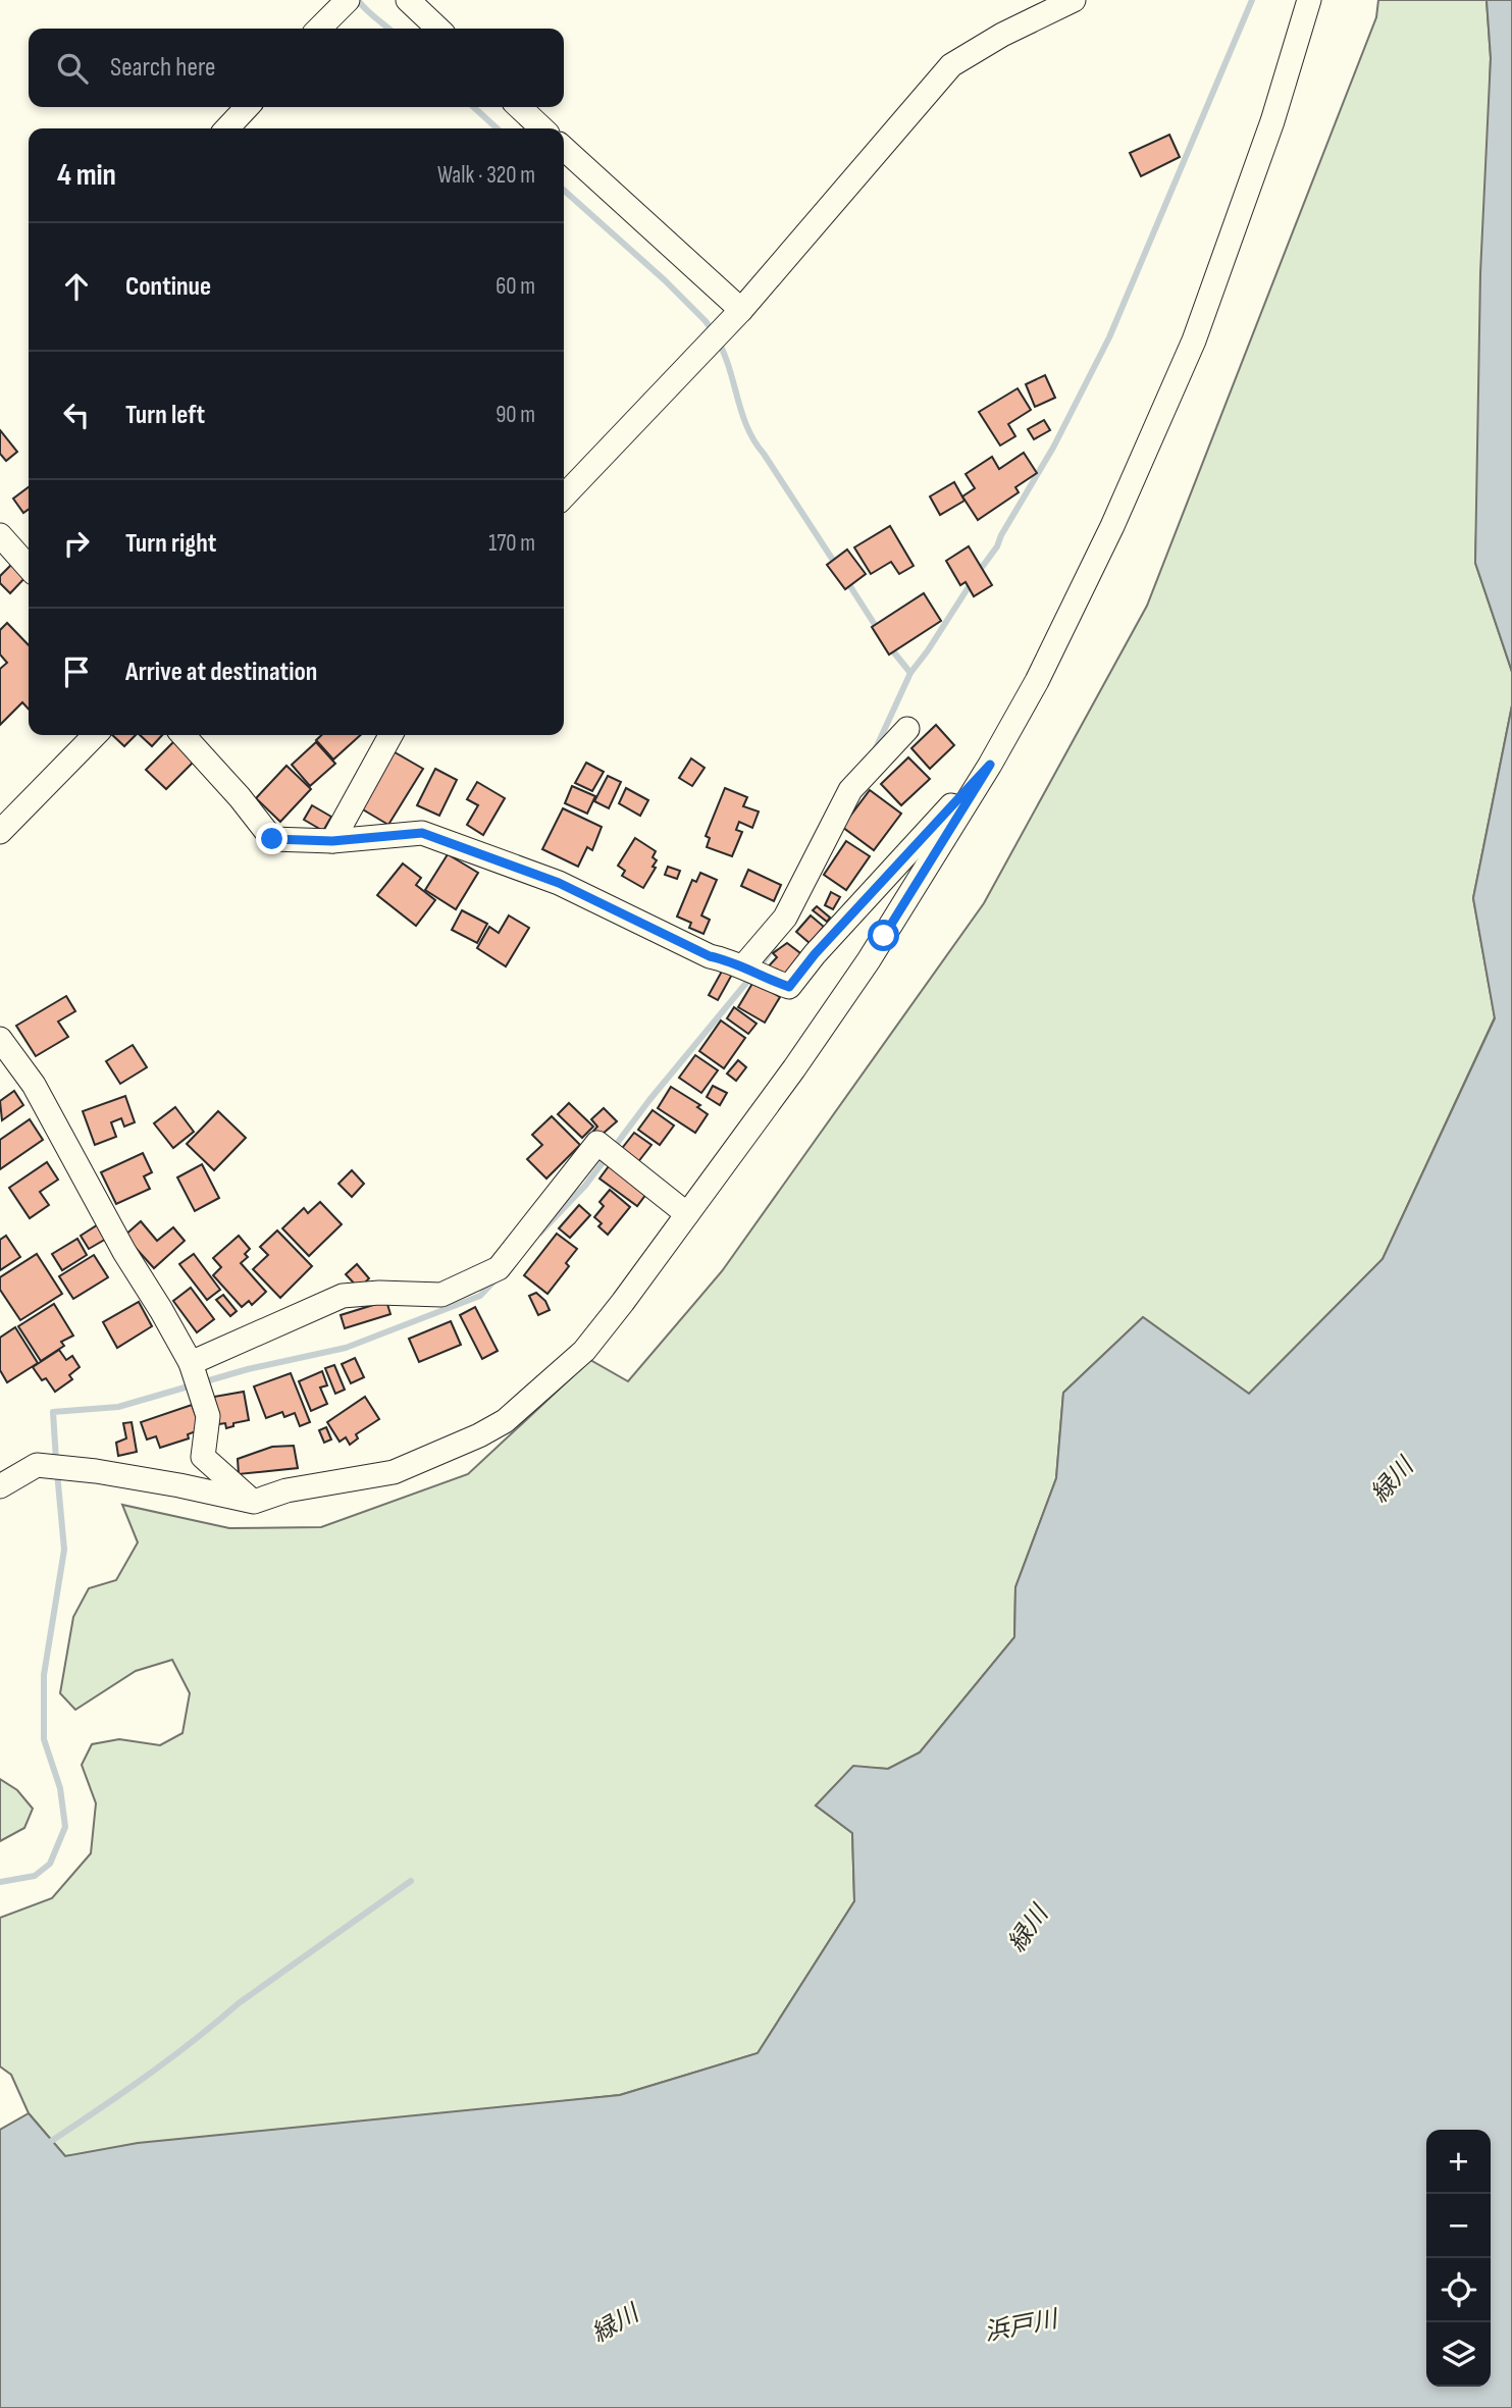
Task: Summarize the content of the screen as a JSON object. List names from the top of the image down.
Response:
{
  "water": ["緑川", "浜戸川"],
  "page": {
    "search": "Search here",
    "heading": ["4 min", "Walk · 320 m"],
    "list": [
      ["Continue", "60 m"],
      ["Turn left", "90 m"],
      ["Turn right", "170 m"],
      "Arrive at destination"
    ],
    "map_buttons": ["+", "−"]
  }
}
